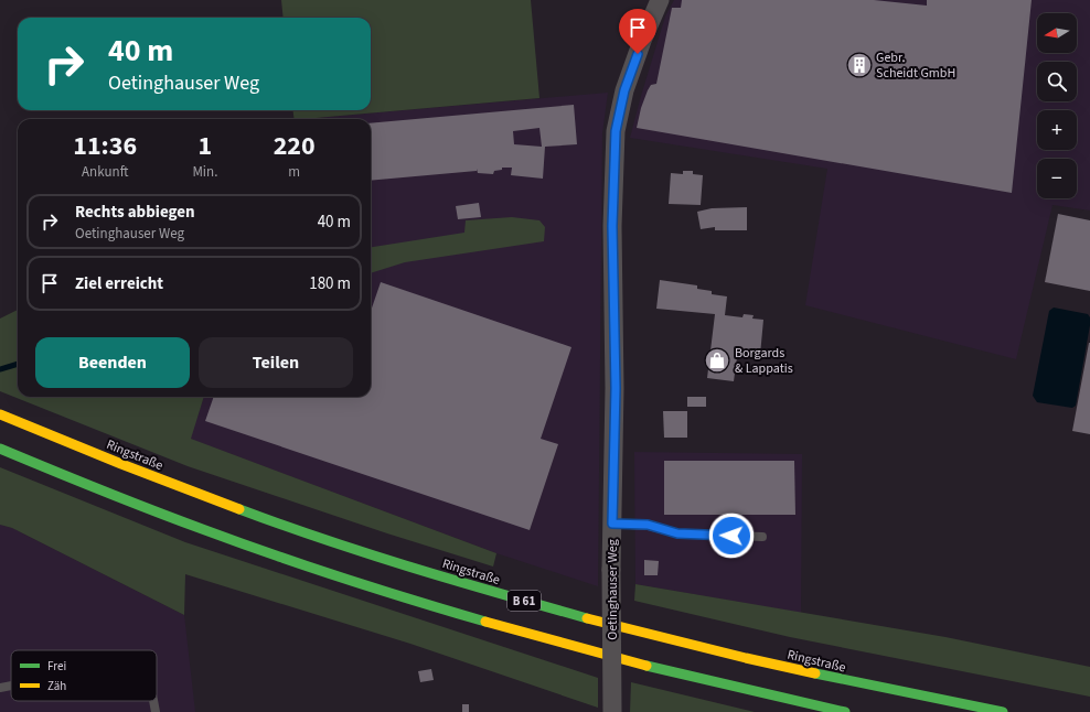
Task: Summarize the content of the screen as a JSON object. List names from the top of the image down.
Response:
{
  "streets": {
    "highway": ["Ringstraße", "B 61"],
    "street": ["Oetinghauser Weg"]
  },
  "places": {
    "building": ["Gebr. Scheidt GmbH"],
    "shop": ["Borgards & Lappatis"]
  },
  "legend": ["Frei", "Zäh"],
  "north": "left",
  "page": {
    "map_buttons": ["+", "−"],
    "turn": ["40 m", "Oetinghauser Weg"],
    "eta": [
      "11:36",
      "Ankunft",
      "1",
      "Min.",
      "220",
      "m"
    ],
    "list": [
      {
        "name": "Rechts abbiegen",
        "note": "Oetinghauser Weg",
        "value": "40 m"
      },
      {
        "name": "Ziel erreicht",
        "value": "180 m"
      }
    ],
    "buttons": ["Beenden", "Teilen"]
  }
}
